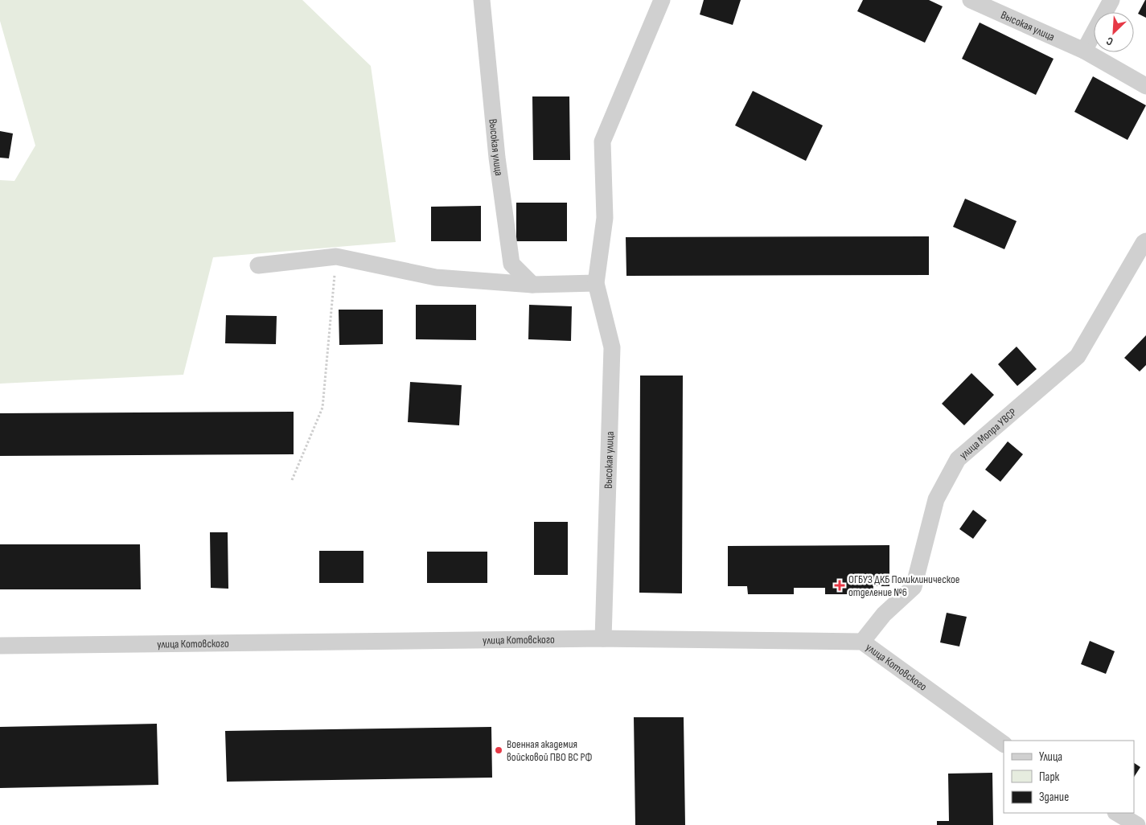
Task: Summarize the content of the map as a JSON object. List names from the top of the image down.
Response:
{
  "streets": {
    "street": ["Высокая улица", "улица Мопра УВСР", "улица Котовского"]
  },
  "crossings": [
    ["Высокая улица", "улица Котовского"],
    ["улица Мопра УВСР", "улица Котовского"]
  ],
  "places": {
    "health": ["ОГБУЗ ДКБ Поликлиническое отделение №6"],
    "other": ["Военная академия войсковой ПВО ВС РФ"]
  },
  "legend": ["Улица", "Парк", "Здание"],
  "north": "bottom left"
}
